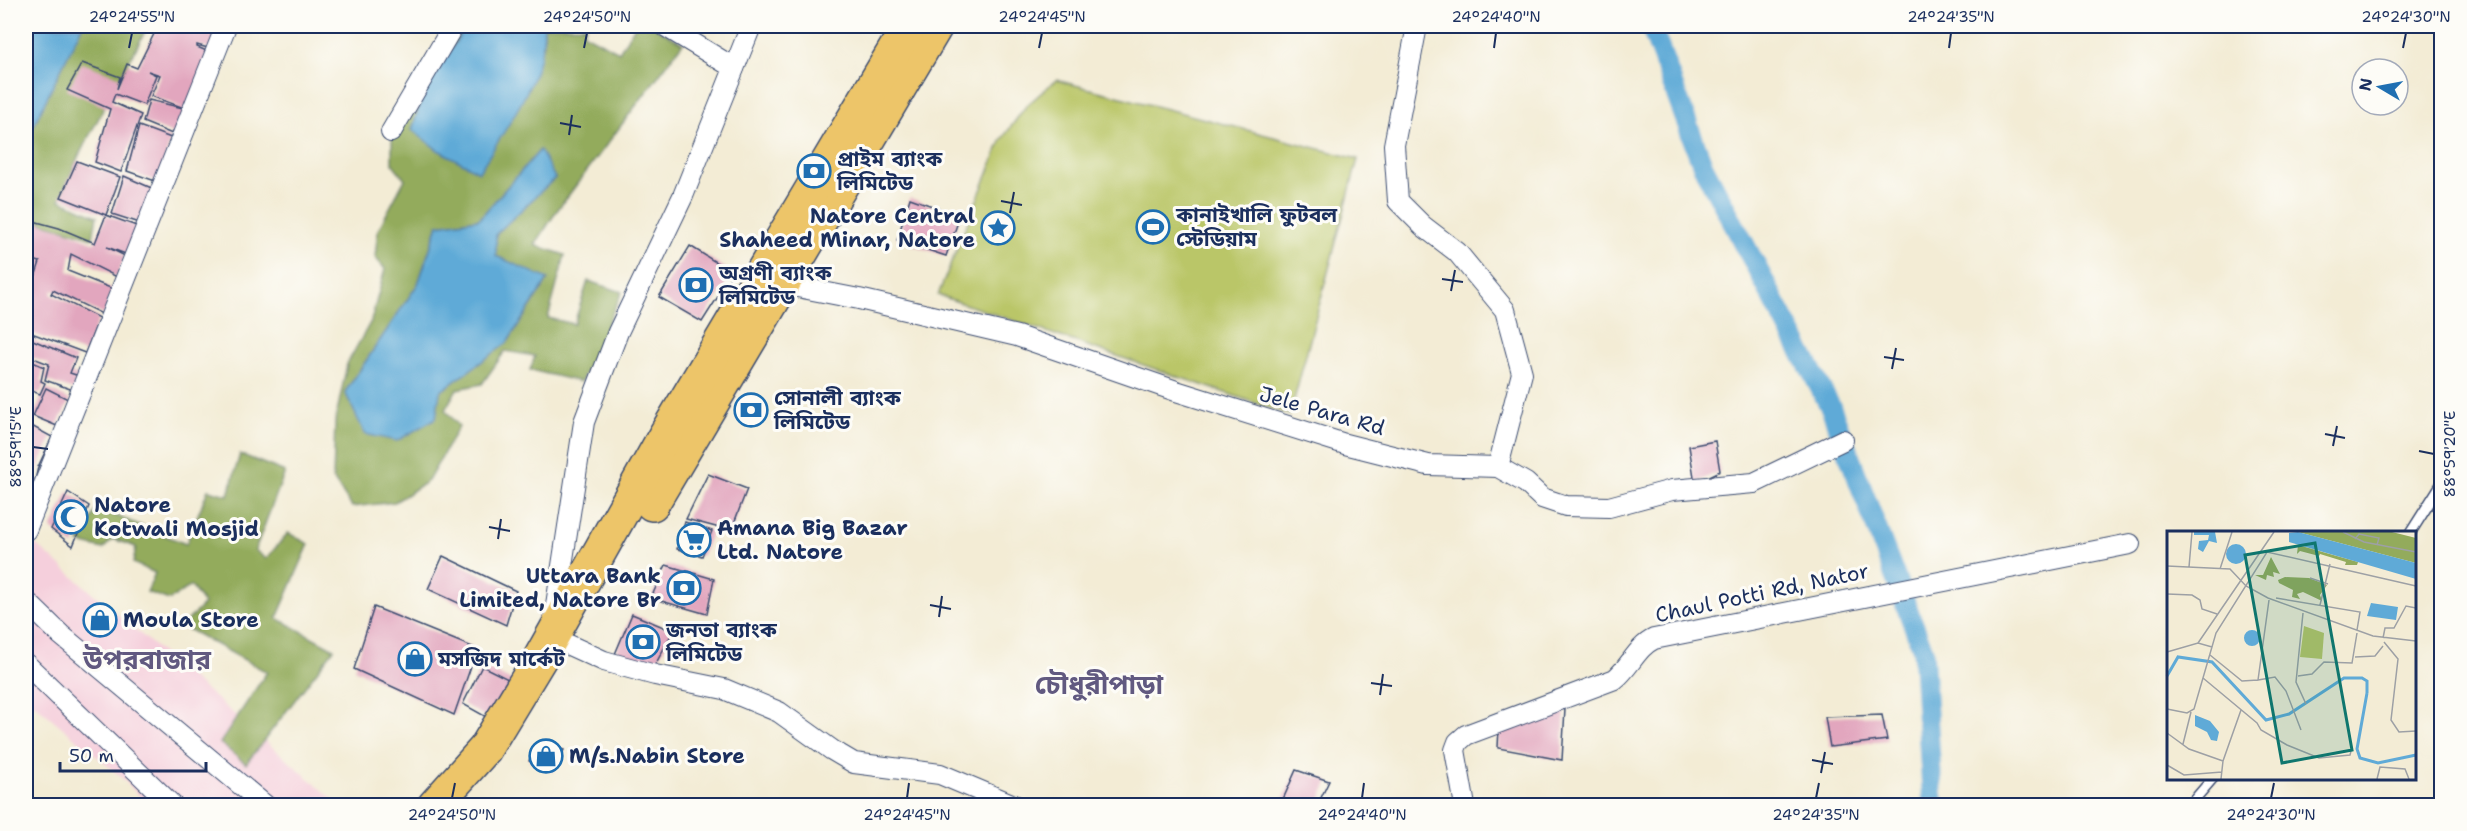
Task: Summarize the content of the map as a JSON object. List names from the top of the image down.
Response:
{
  "streets": {
    "street": ["Jele Para Rd", "Chaul Potti Rd, Nator"]
  },
  "districts": ["উপরবাজার", "চৌধুরীপাড়া"],
  "places": {
    "bank": [
      "প্রাইম ব্যাংক লিমিটেড",
      "অগ্রণী ব্যাংক লিমিটেড",
      "সোনালী ব্যাংক লিমিটেড",
      "Uttara Bank Limited, Natore Br",
      "জনতা ব্যাংক লিমিটেড"
    ],
    "sports": ["কানাইখালি ফুটবল স্টেডিয়াম"],
    "place": ["Natore Central Shaheed Minar, Natore"],
    "mosque": ["Natore Kotwali Mosjid"],
    "supermarket": ["Amana Big Bazar Ltd. Natore"],
    "shop": ["Moula Store", "মসজিদ মার্কেট", "M/s.Nabin Store"]
  },
  "scale_bar": "50 m",
  "north": "left",
  "coordinates": [
    "24°24'55\"N",
    "24°24'50\"N",
    "24°24'45\"N",
    "24°24'40\"N",
    "24°24'35\"N",
    "24°24'30\"N",
    "88°59'15\"E",
    "88°59'20\"E"
  ]
}
